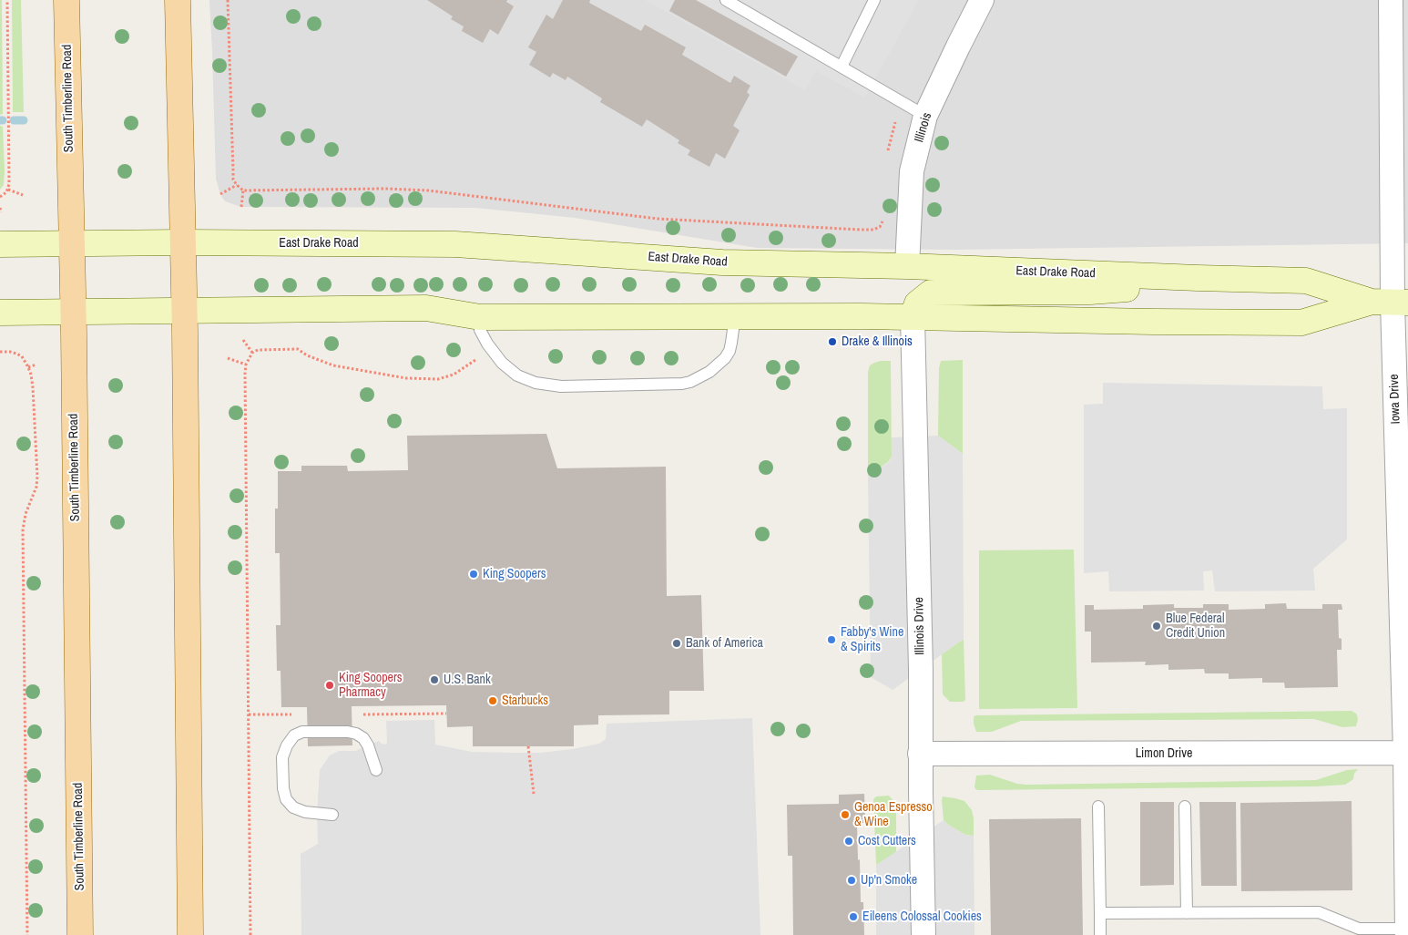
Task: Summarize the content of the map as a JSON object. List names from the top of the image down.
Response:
{
  "streets": {
    "main road": ["South Timberline Road", "East Drake Road"],
    "street": [
      "Illinois",
      "Iowa Drive",
      "Illinois Drive",
      "Limon Drive"
    ]
  },
  "crossings": [
    ["South Timberline Road", "East Drake Road"],
    ["Illinois", "East Drake Road"],
    ["East Drake Road", "Iowa Drive"],
    ["Iowa Drive", "Limon Drive"],
    ["Illinois Drive", "Limon Drive"]
  ],
  "places": [
    "Drake & Illinois",
    "King Soopers",
    "Blue Federal Credit Union",
    "Fabby's Wine & Spirits",
    "Bank of America",
    "U.S. Bank",
    "King Soopers Pharmacy",
    "Starbucks",
    "Genoa Espresso & Wine",
    "Cost Cutters",
    "Up'n Smoke",
    "Eileens Colossal Cookies"
  ]
}
